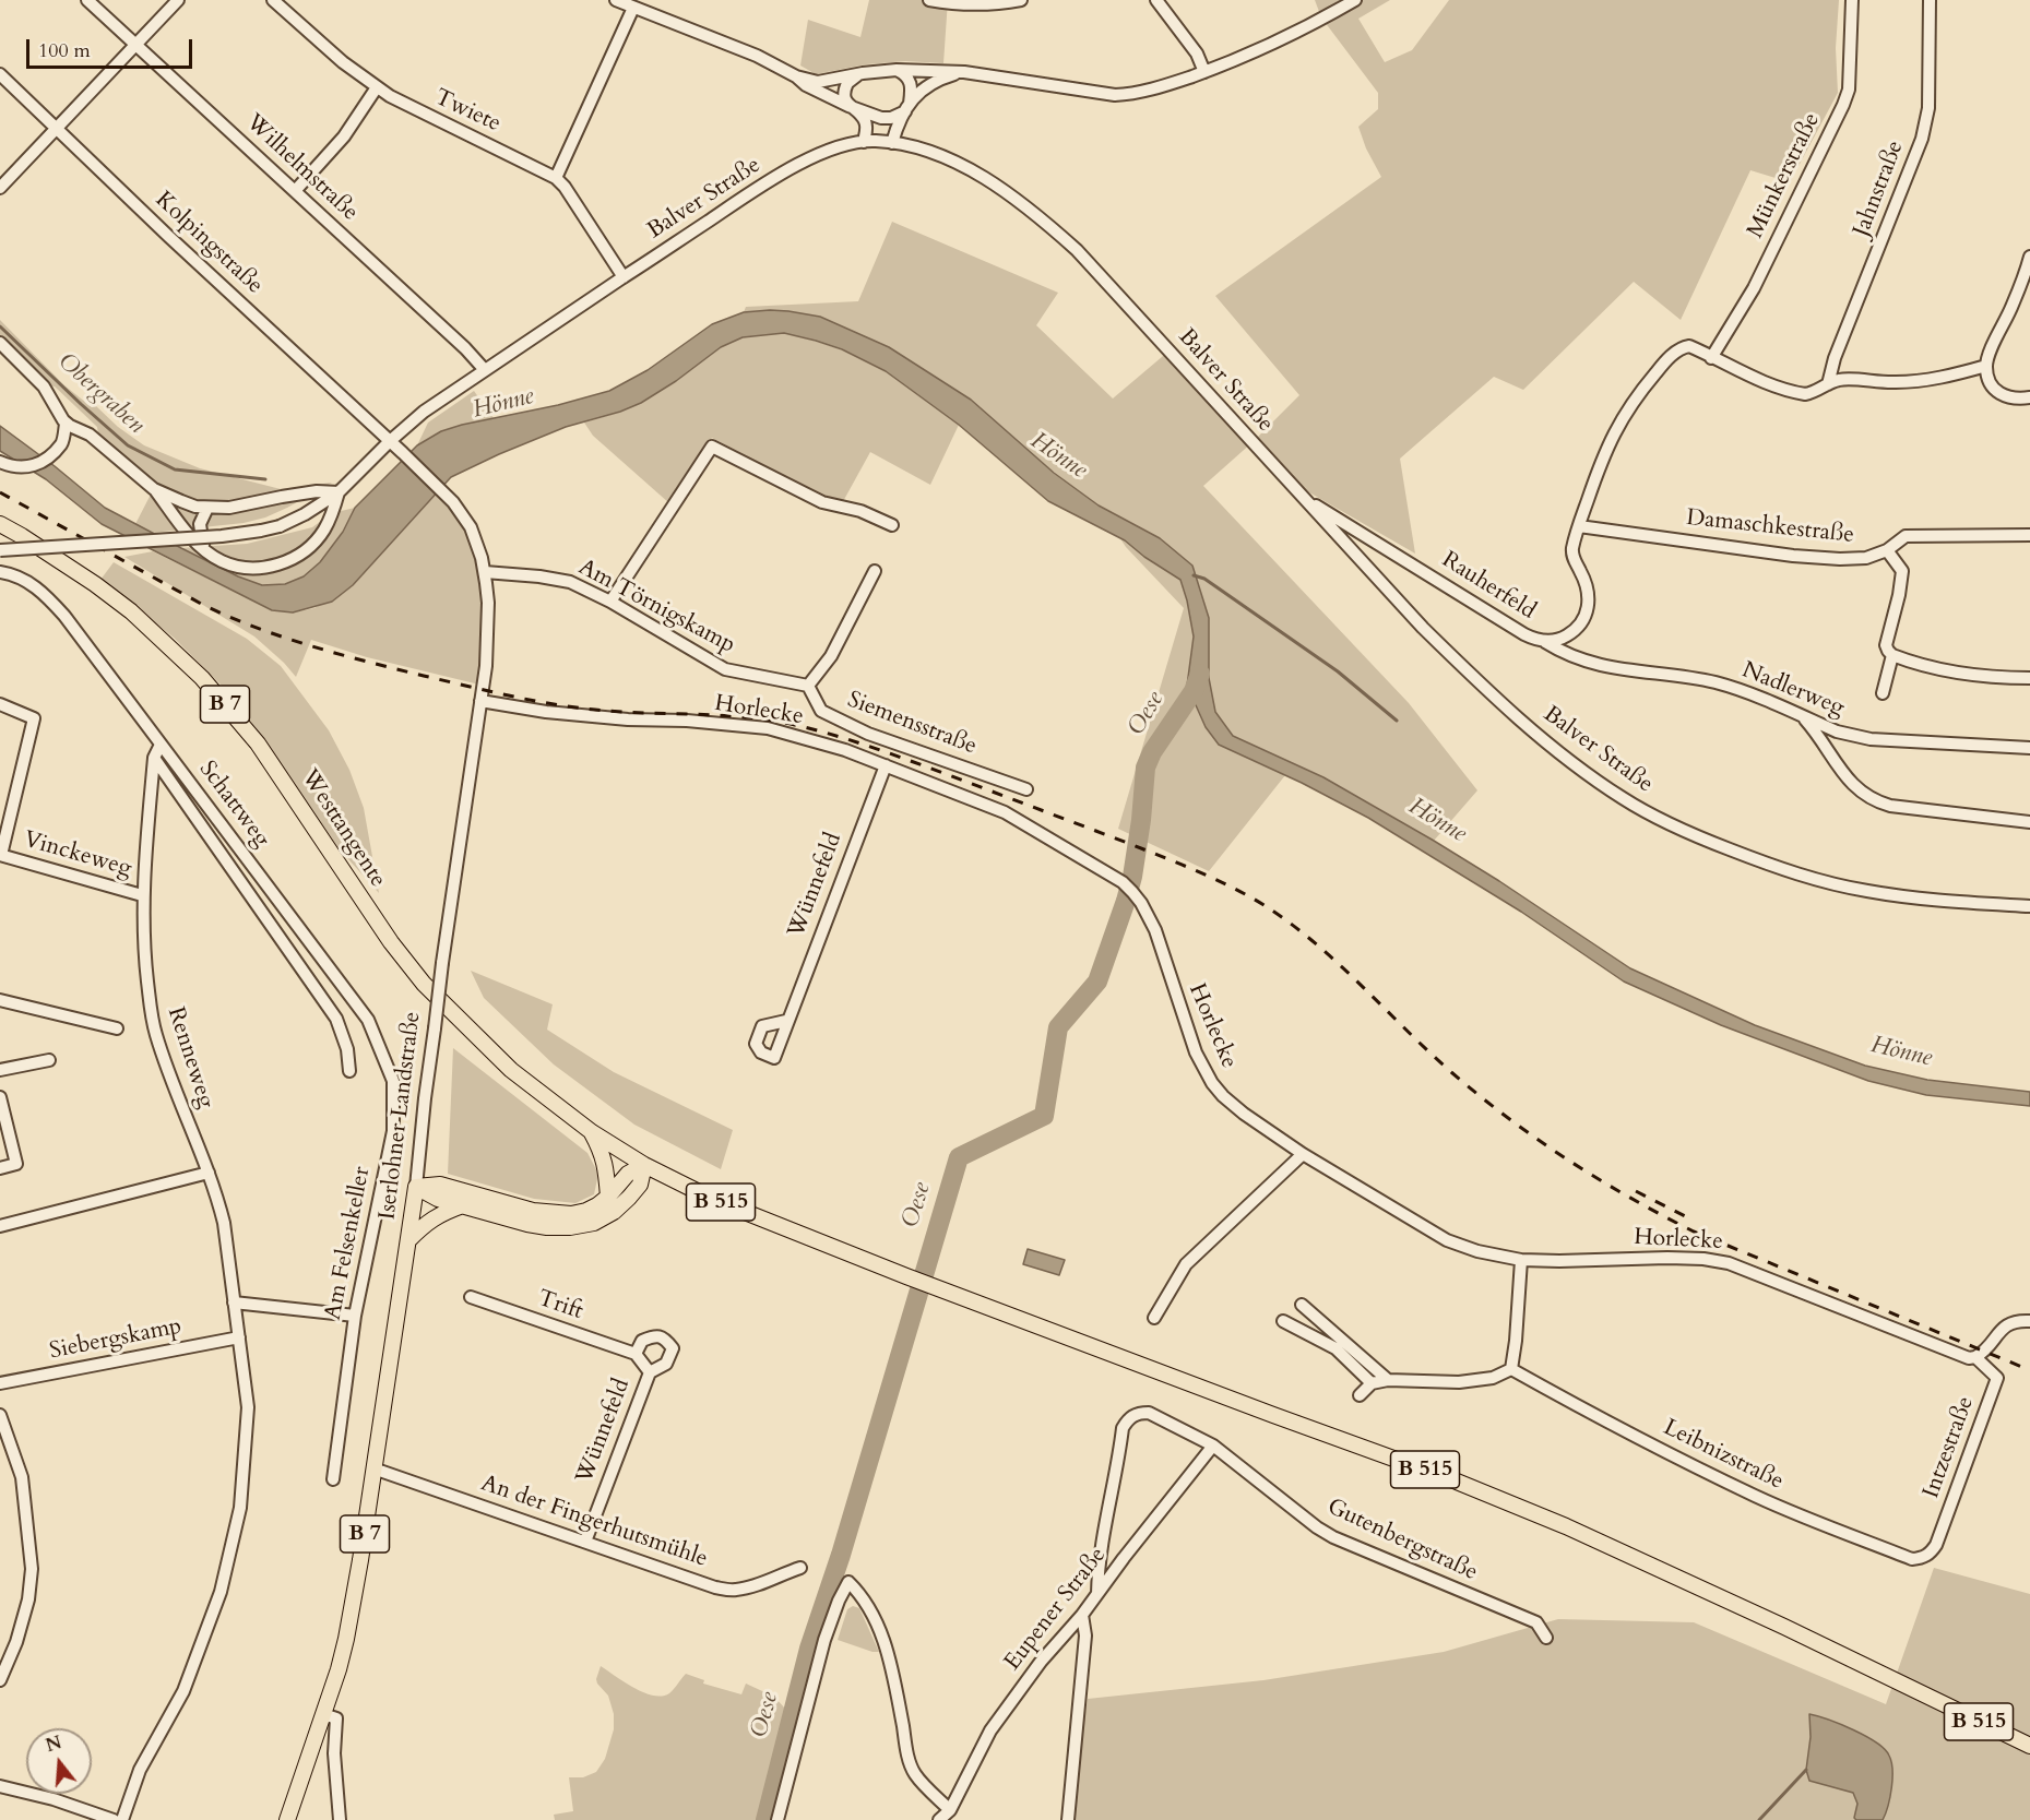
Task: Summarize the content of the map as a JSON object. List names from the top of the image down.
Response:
{
  "streets": {
    "main road": [
      "B 7",
      "Westtangente",
      "Iserlohner Landstraße",
      "B 515"
    ],
    "street": [
      "Twiete",
      "Wilhelmstraße",
      "Münkerstraße",
      "Jahnstraße",
      "Balver Straße",
      "Kolpingstraße",
      "Damaschkestraße",
      "Rauherfeld",
      "Am Törnigskamp",
      "Nadlerweg",
      "Horlecke",
      "Siemensstraße",
      "Schattweg",
      "Vinckeweg",
      "Wünnefeld",
      "Renneweg",
      "Am Felsenkeller",
      "Trift",
      "Siebergskamp",
      "Intzestraße",
      "Leibnizstraße",
      "An der Fingerhutsmühle",
      "Gutenbergstraße",
      "Eupener Straße"
    ]
  },
  "crossings": [
    ["Twiete", "Balver Straße"],
    ["Wilhelmstraße", "Balver Straße"],
    ["Münkerstraße", "Rauherfeld"],
    ["Balver Straße", "Kolpingstraße"],
    ["Balver Straße", "Rauherfeld"],
    ["Balver Straße", "Iserlohner Landstraße"],
    ["Kolpingstraße", "Iserlohner Landstraße"],
    ["Damaschkestraße", "Rauherfeld"],
    ["Rauherfeld", "Nadlerweg"],
    ["Am Törnigskamp", "Siemensstraße"],
    ["Am Törnigskamp", "Iserlohner Landstraße"],
    ["B 7", "Westtangente"],
    ["Horlecke", "Wünnefeld"],
    ["Horlecke", "Iserlohner Landstraße"],
    ["Horlecke", "Intzestraße"],
    ["Schattweg", "Renneweg"],
    ["Schattweg", "Am Felsenkeller"],
    ["Westtangente", "B 515"],
    ["Vinckeweg", "Renneweg"],
    ["Wünnefeld", "Trift"],
    ["Wünnefeld", "An der Fingerhutsmühle"],
    ["Renneweg", "Siebergskamp"],
    ["Iserlohner Landstraße", "An der Fingerhutsmühle"],
    ["Intzestraße", "Leibnizstraße"],
    ["Gutenbergstraße", "Eupener Straße"]
  ],
  "water": ["Obergraben", "Hönne", "Oese"],
  "scale_bar": "100 m",
  "north": "top"
}
